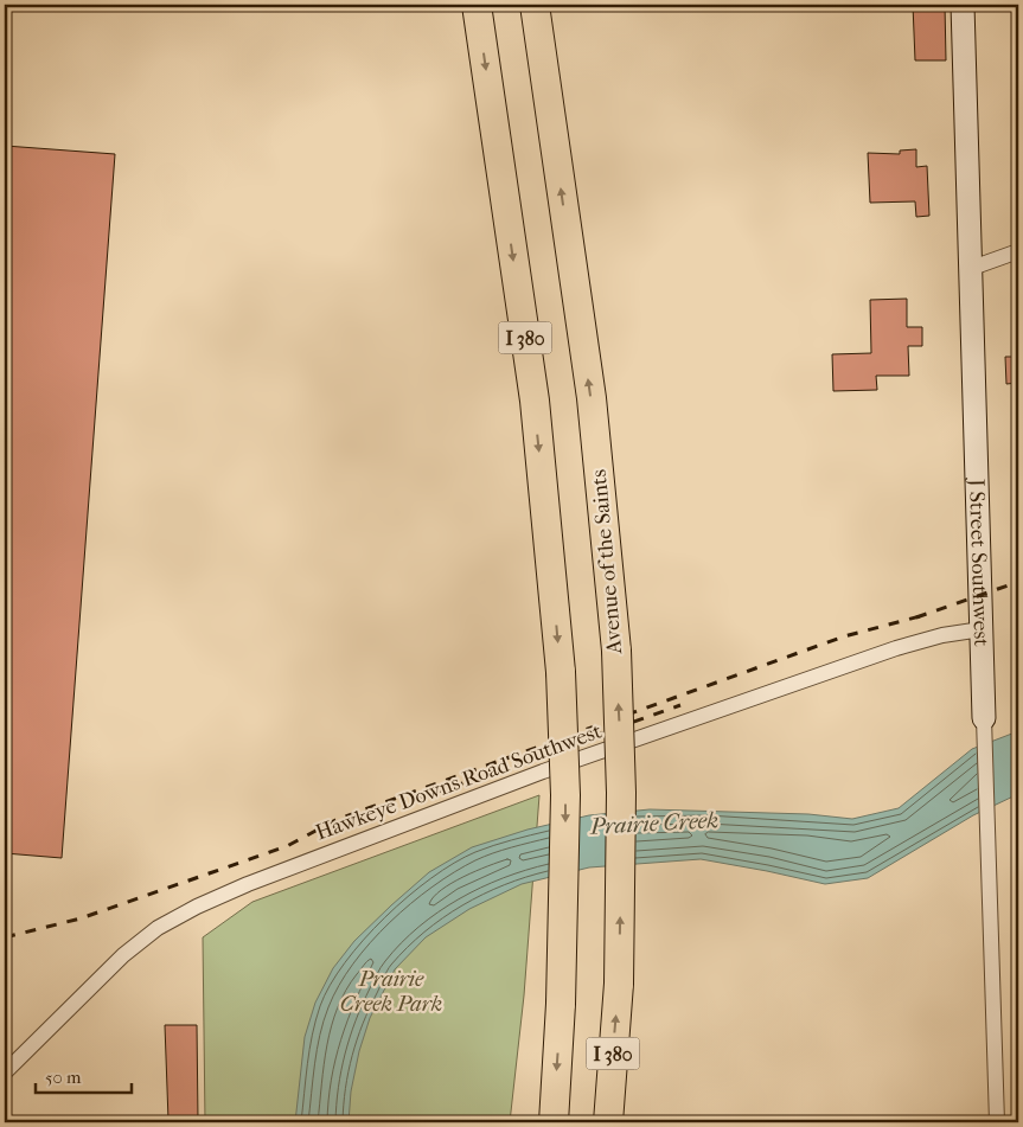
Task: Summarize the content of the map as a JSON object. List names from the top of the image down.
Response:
{
  "streets": {
    "highway": ["I 380", "Avenue of the Saints"],
    "street": ["J Street Southwest", "Hawkeye Downs Road Southwest"]
  },
  "crossings": [
    ["J Street Southwest", "Hawkeye Downs Road Southwest"]
  ],
  "water": ["Prairie Creek"],
  "parks": ["Prairie Creek Park"],
  "scale_bar": "50 m"
}
